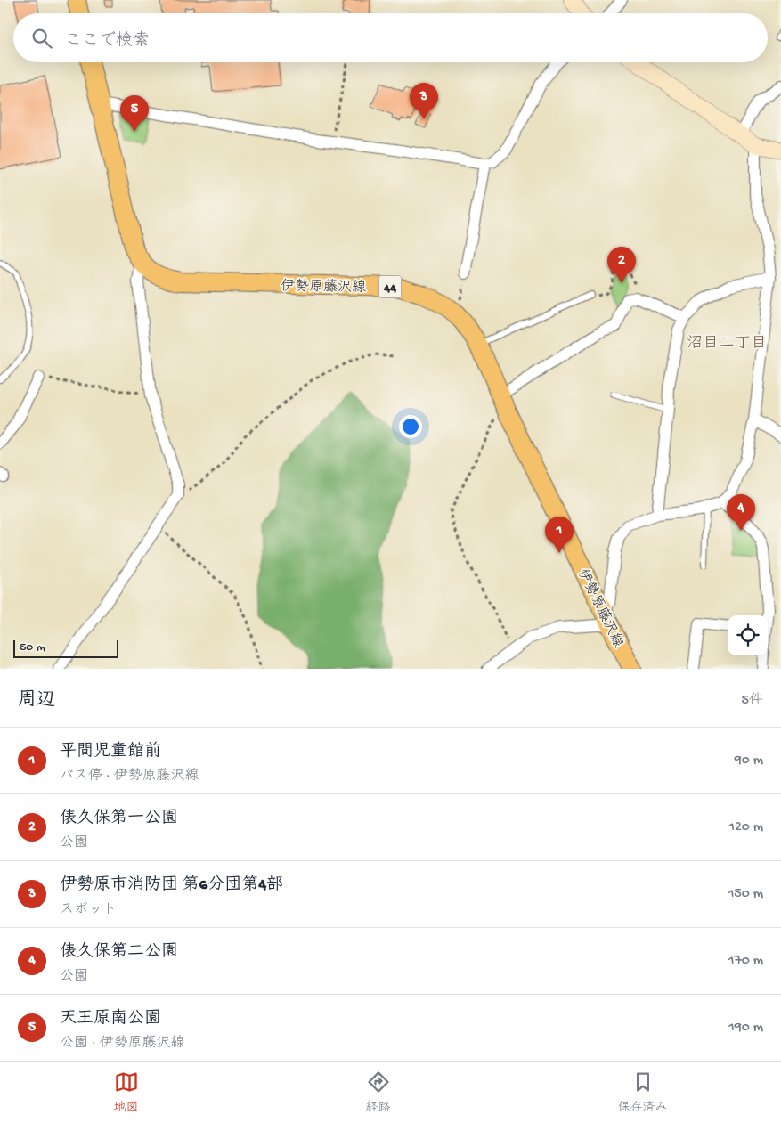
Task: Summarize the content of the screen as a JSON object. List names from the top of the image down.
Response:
{
  "streets": {
    "main road": ["伊勢原藤沢線", "44"]
  },
  "districts": ["沼目二丁目"],
  "scale_bar": "50 m",
  "page": {
    "search": "ここで検索",
    "pins": [
      "3",
      "5",
      "2",
      "4",
      "1"
    ],
    "scale": "50 m",
    "heading": ["周辺", "5件"],
    "list": [
      {
        "mark": "1",
        "name": "平間児童館前",
        "note": "バス停 · 伊勢原藤沢線",
        "value": "90 m"
      },
      {
        "mark": "2",
        "name": "俵久保第一公園",
        "note": "公園",
        "value": "120 m"
      },
      {
        "mark": "3",
        "name": "伊勢原市消防団 第6分団第4部",
        "note": "スポット",
        "value": "150 m"
      },
      {
        "mark": "4",
        "name": "俵久保第二公園",
        "note": "公園",
        "value": "170 m"
      },
      {
        "mark": "5",
        "name": "天王原南公園",
        "note": "公園 · 伊勢原藤沢線",
        "value": "190 m"
      }
    ],
    "nav": ["地図", "経路", "保存済み"]
  }
}
